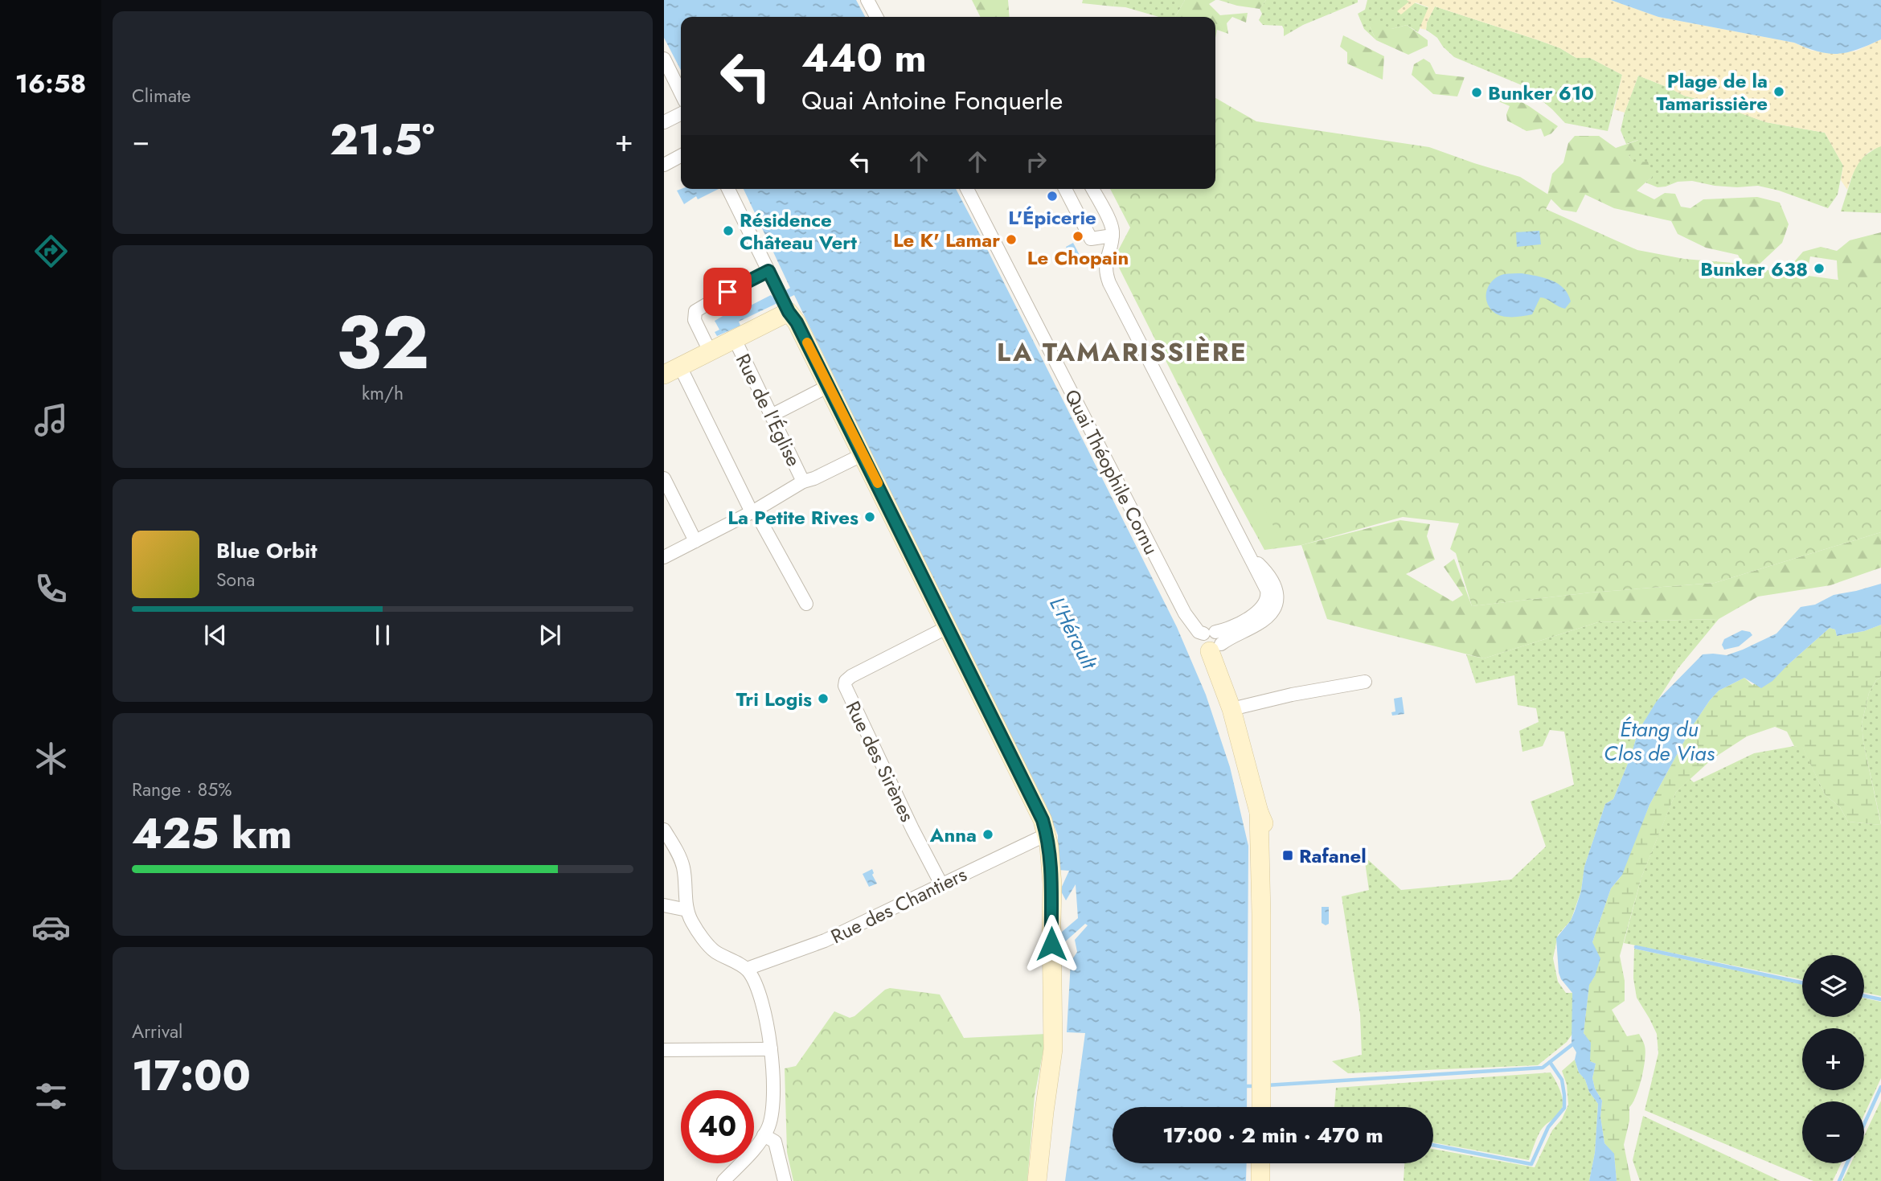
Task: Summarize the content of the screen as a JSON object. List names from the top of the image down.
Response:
{
  "streets": {
    "street": [
      "Rue de l'Église",
      "Quai Théophile Cornu",
      "Rue des Sirènes",
      "Rue des Chantiers"
    ]
  },
  "crossings": [
    ["Rue des Sirènes", "Rue des Chantiers"]
  ],
  "districts": ["LA TAMARISSIÈRE"],
  "water": ["L'Hérault", "Étang du Clos de Vias"],
  "places": {
    "other": [
      "Plage de la Tamarissière",
      "Bunker 610",
      "L'Épicerie",
      "Résidence Château Vert",
      "Le Chopain",
      "Le K' Lamar",
      "Bunker 638",
      "La Petite Rives",
      "Tri Logis",
      "Anna"
    ],
    "transit": ["Rafanel"]
  },
  "page": {
    "tabs": "16:58",
    "tile": [
      "Climate",
      ["32", "km/h"],
      ["Range · 85%", "425 km"],
      ["Arrival", "17:00"]
    ],
    "turn": ["440 m", "Quai Antoine Fonquerle"],
    "heat": ["−", "21.5°", "+"],
    "song": ["Blue Orbit", "Sona"],
    "map_buttons": ["+", "−"],
    "limit": "40",
    "trip": "17:00 · 2 min · 470 m"
  }
}
